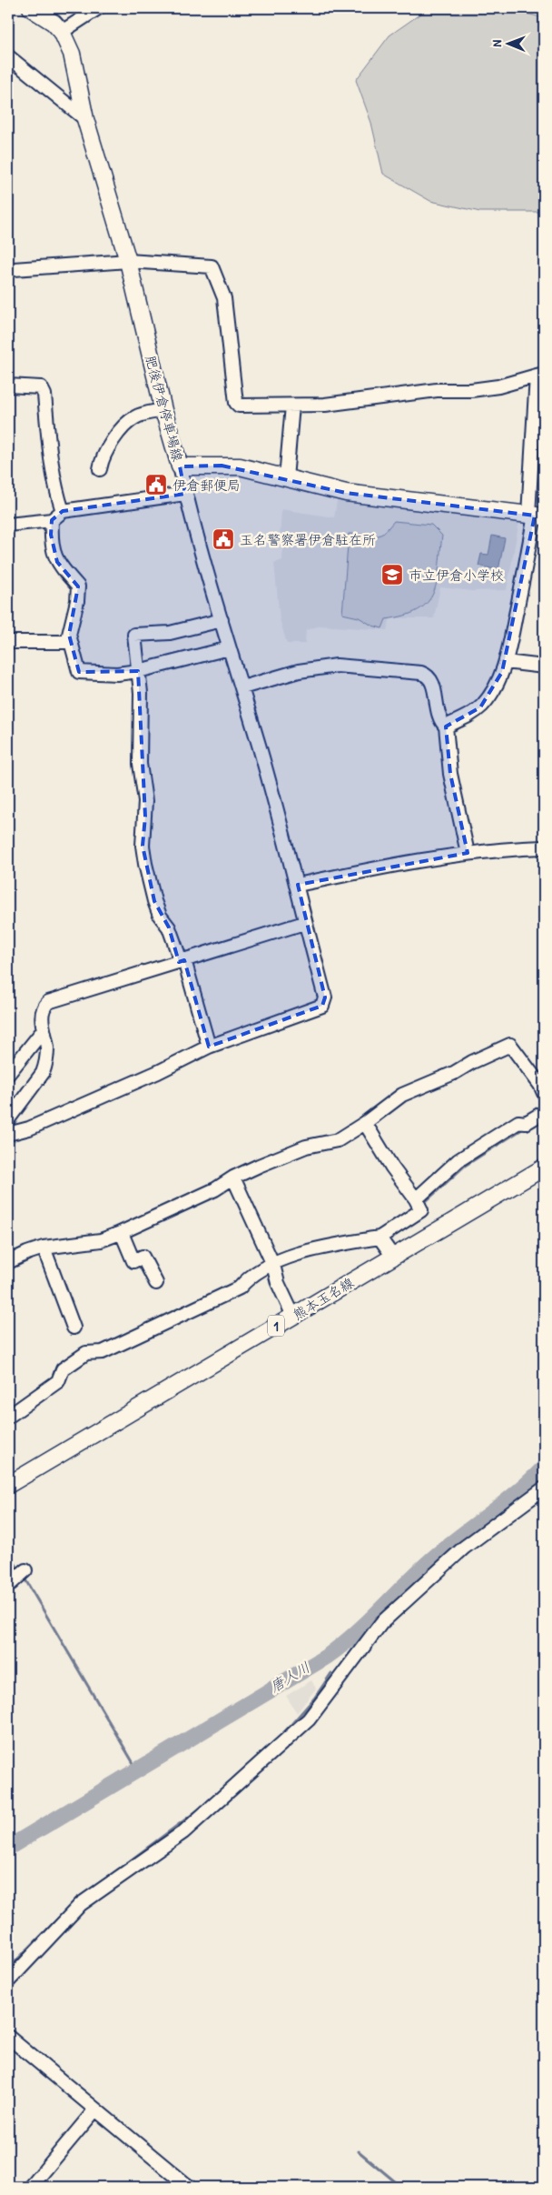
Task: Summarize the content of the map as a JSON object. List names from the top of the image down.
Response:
{
  "streets": {
    "main road": ["肥後伊倉停車場線", "熊本玉名線", "1"]
  },
  "water": ["唐人川"],
  "places": {
    "public building": ["伊倉郵便局", "玉名警察署伊倉駐在所"],
    "school or university": ["市立伊倉小学校"]
  },
  "north": "left"
}
